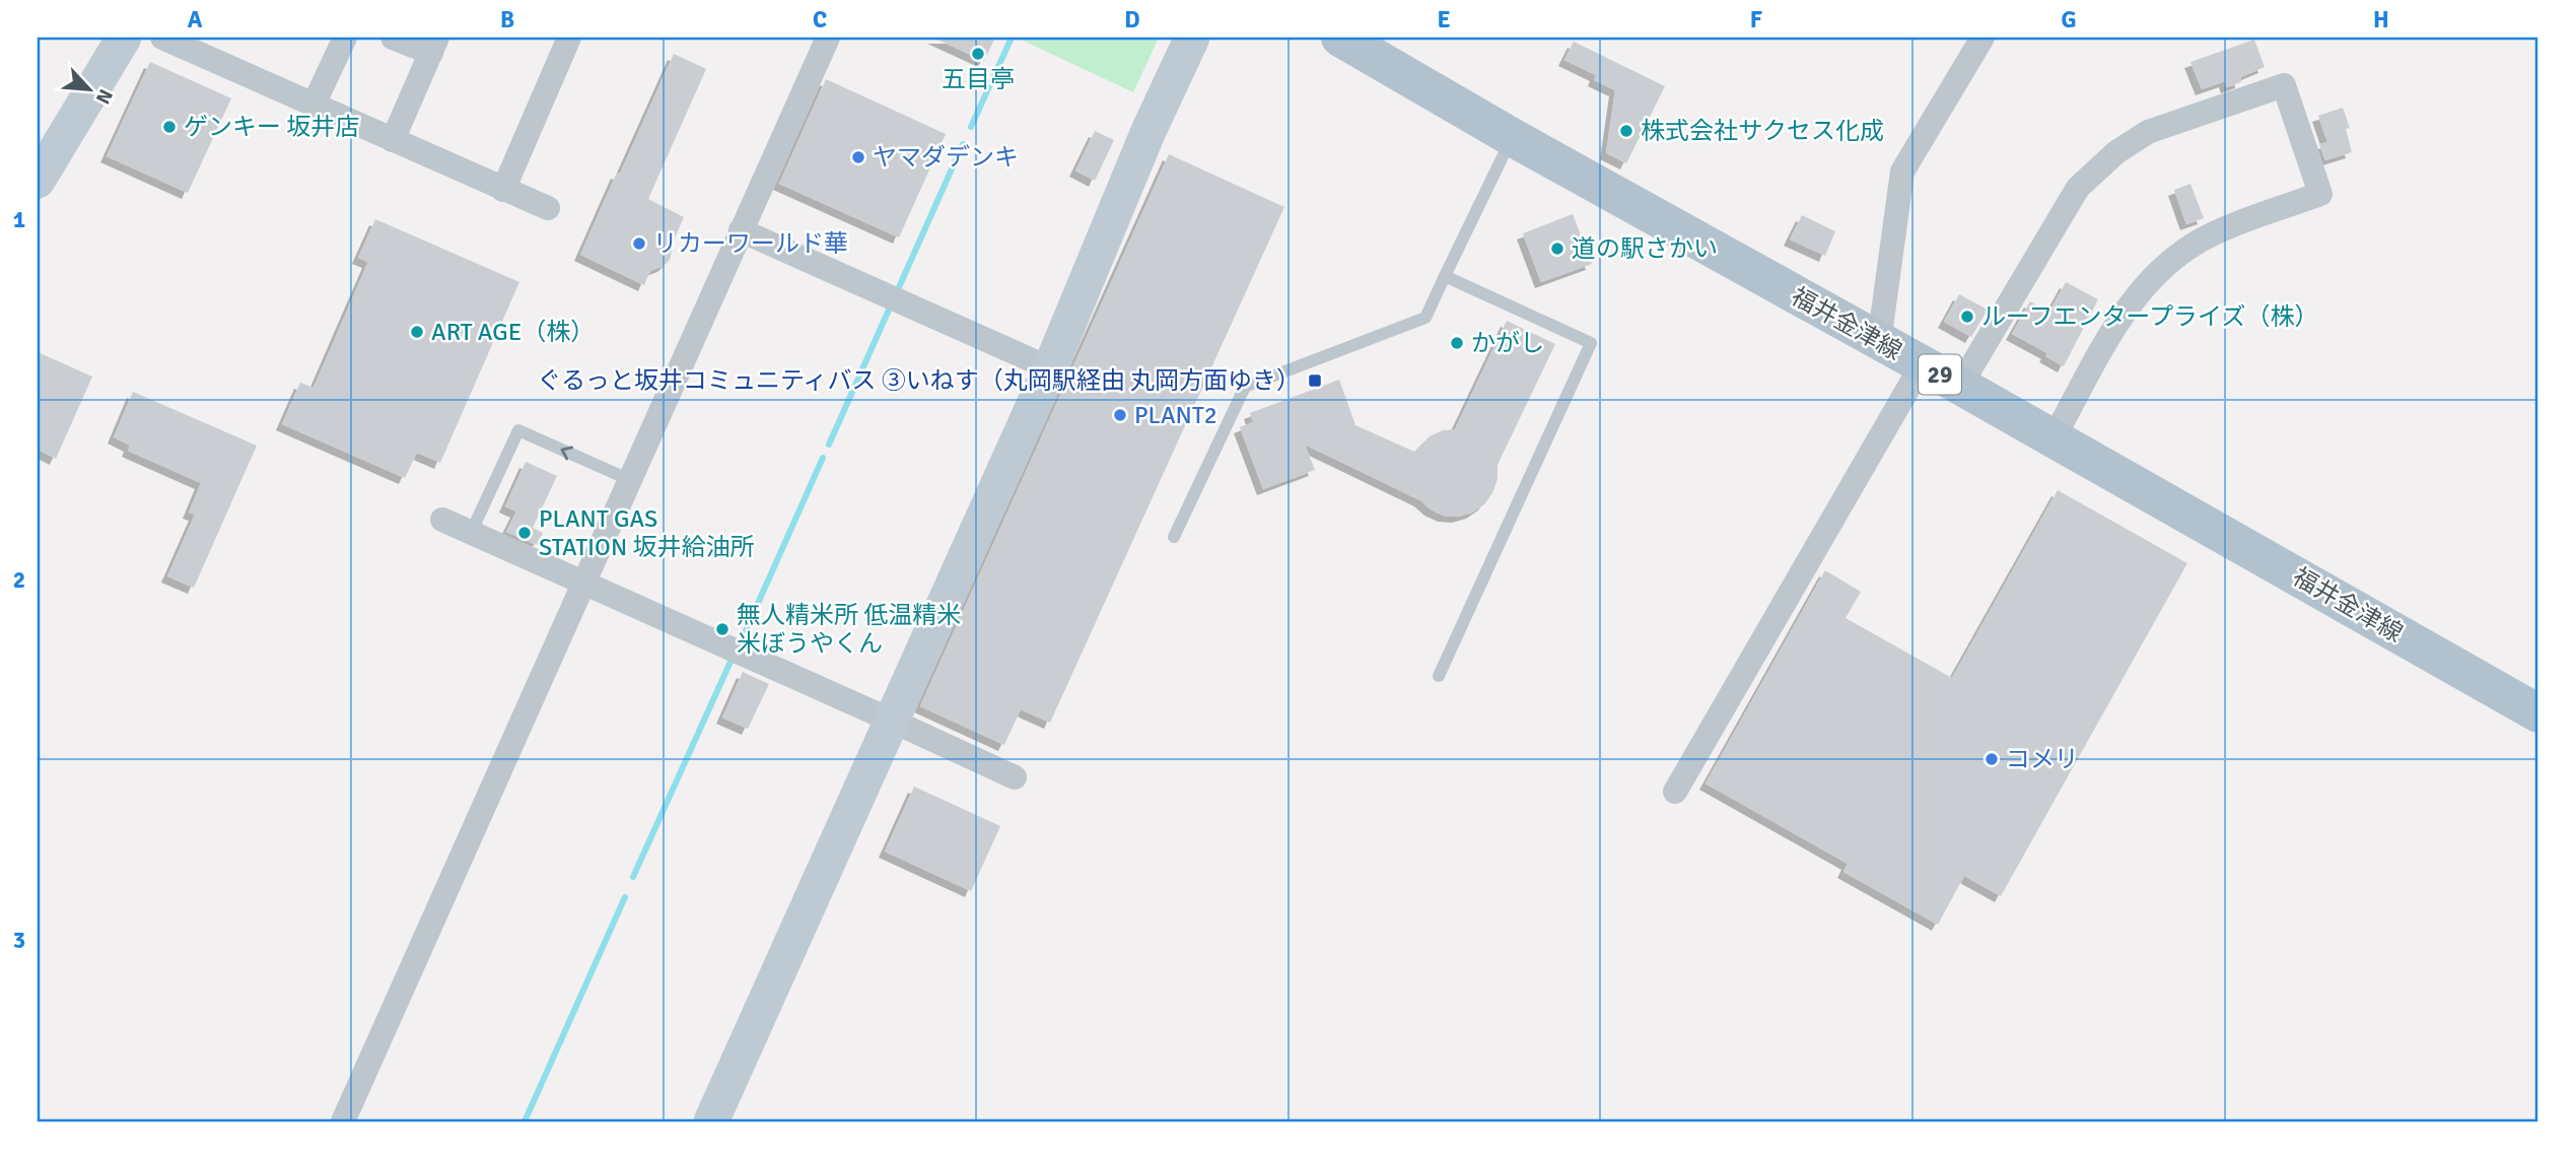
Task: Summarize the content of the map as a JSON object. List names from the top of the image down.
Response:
{
  "streets": {
    "main road": ["福井金津線", "29"]
  },
  "places": {
    "other": [
      "五目亭",
      "ゲンキー 坂井店",
      "株式会社サクセス化成",
      "ヤマダデンキ",
      "リカーワールド華",
      "道の駅さかい",
      "ルーフエンタープライズ（株）",
      "ART AGE（株）",
      "かがし",
      "PLANT2",
      "PLANT GAS STATION 坂井給油所",
      "無人精米所 低温精米 米ぼうやくん",
      "コメリ"
    ],
    "transit": ["ぐるっと坂井コミュニティバス ③いねす（丸岡駅経由 丸岡方面ゆき）"]
  },
  "north": "bottom right",
  "grid": {
    "columns": [
      "A",
      "B",
      "C",
      "D",
      "E",
      "F",
      "G",
      "H"
    ],
    "rows": ["1", "2", "3"]
  }
}
